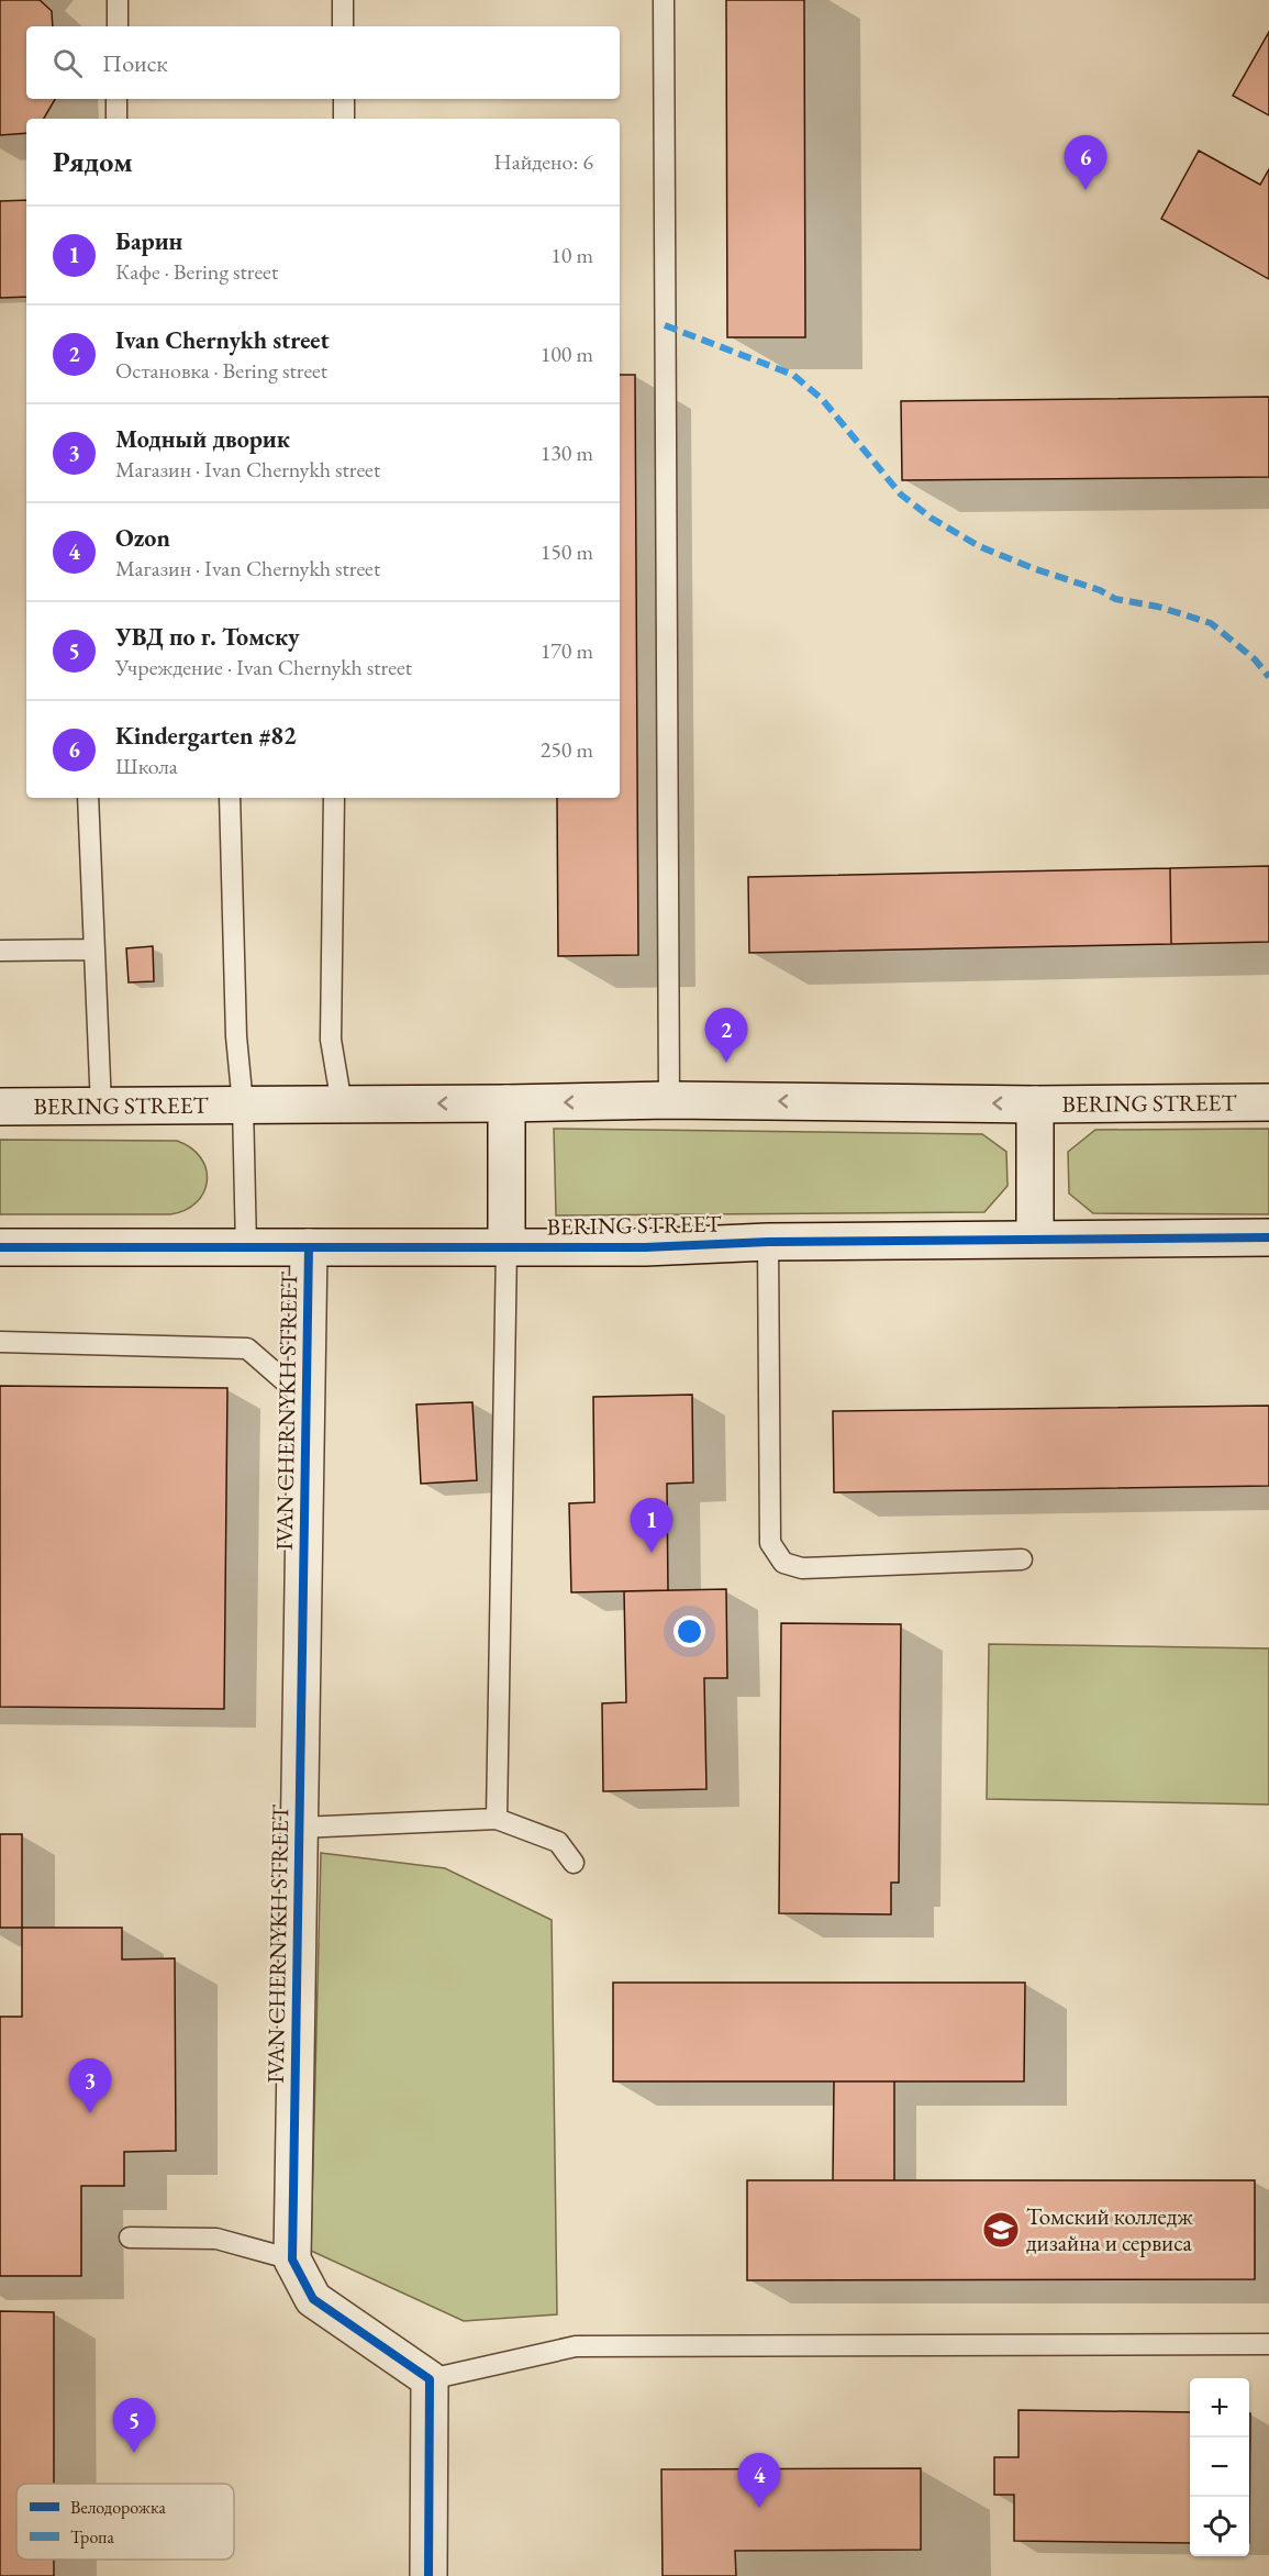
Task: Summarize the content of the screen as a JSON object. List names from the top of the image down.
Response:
{
  "streets": {
    "street": ["BERING STREET", "IVAN CHERNYKH STREET"]
  },
  "crossings": [
    ["BERING STREET", "IVAN CHERNYKH STREET"]
  ],
  "places": {
    "school or university": ["Томский колледж дизайна и сервиса"]
  },
  "legend": ["Велодорожка", "Тропа"],
  "page": {
    "search": "Поиск",
    "heading": ["Рядом", "Найдено: 6"],
    "pins": [
      "6",
      "2",
      "1",
      "3",
      "5",
      "4"
    ],
    "list": [
      {
        "mark": "1",
        "name": "Барин",
        "note": "Кафе · Bering street",
        "value": "10 m"
      },
      {
        "mark": "2",
        "name": "Ivan Chernykh street",
        "note": "Остановка · Bering street",
        "value": "100 m"
      },
      {
        "mark": "3",
        "name": "Модный дворик",
        "note": "Магазин · Ivan Chernykh street",
        "value": "130 m"
      },
      {
        "mark": "4",
        "name": "Ozon",
        "note": "Магазин · Ivan Chernykh street",
        "value": "150 m"
      },
      {
        "mark": "5",
        "name": "УВД по г. Томску",
        "note": "Учреждение · Ivan Chernykh street",
        "value": "170 m"
      },
      {
        "mark": "6",
        "name": "Kindergarten #82",
        "note": "Школа",
        "value": "250 m"
      }
    ],
    "map_buttons": ["+", "−"]
  }
}
